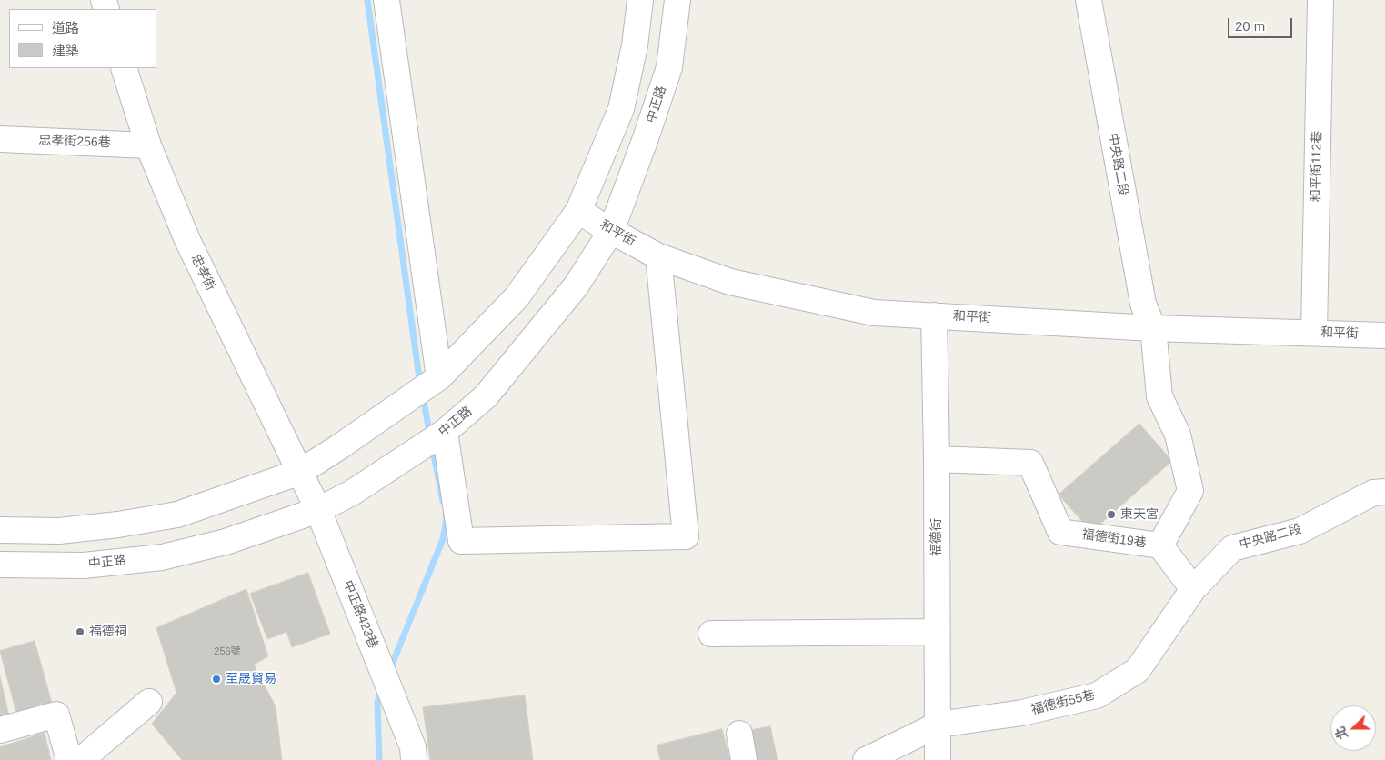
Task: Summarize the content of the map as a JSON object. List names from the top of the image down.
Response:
{
  "streets": {
    "street": [
      "中正路",
      "忠孝街256巷",
      "中央路二段",
      "和平街112巷",
      "和平街",
      "忠孝街",
      "福德街",
      "福德街19巷",
      "中正路423巷",
      "福德街55巷"
    ]
  },
  "crossings": [
    ["中正路", "和平街"],
    ["中正路", "中正路423巷"],
    ["忠孝街256巷", "忠孝街"],
    ["中央路二段", "和平街"],
    ["中央路二段", "福德街19巷"],
    ["中央路二段", "福德街55巷"],
    ["和平街112巷", "和平街"],
    ["和平街", "福德街"],
    ["和平街", "福德街19巷"],
    ["忠孝街", "中正路423巷"],
    ["福德街", "福德街19巷"],
    ["福德街", "福德街55巷"]
  ],
  "places": ["東天宮", "福德祠", "至晟貿易"],
  "house_numbers": ["256號"],
  "legend": ["道路", "建築"],
  "scale_bar": "20 m",
  "north": "left"
}
